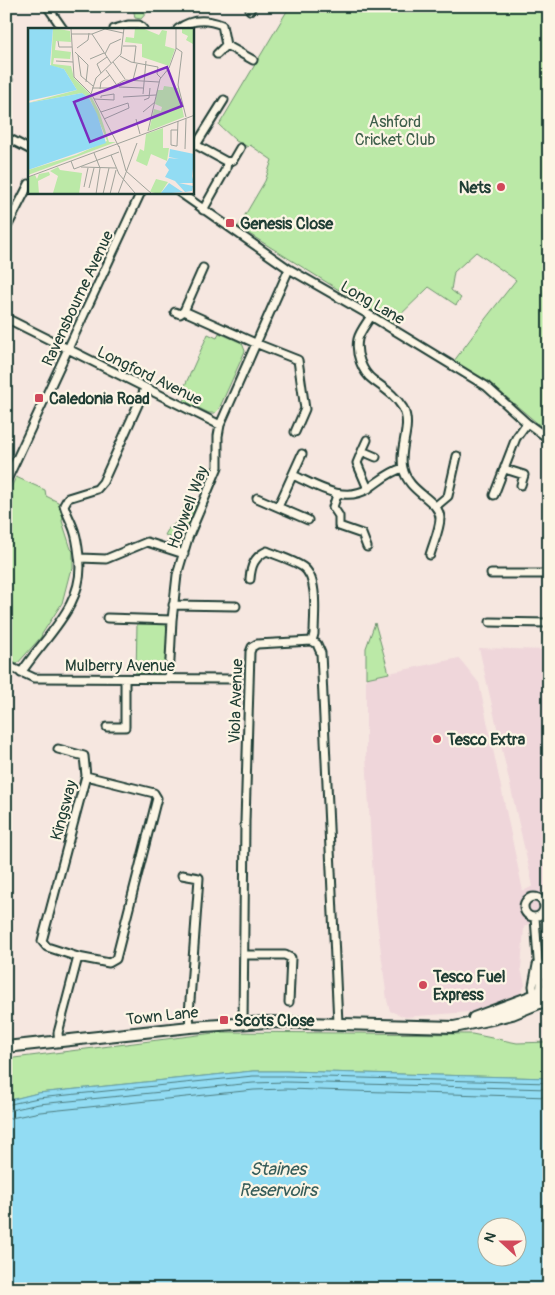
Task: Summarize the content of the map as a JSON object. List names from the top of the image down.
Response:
{
  "streets": {
    "main road": ["Town Lane"],
    "street": [
      "Ravensbourne Avenue",
      "Long Lane",
      "Longford Avenue",
      "Holywell Way",
      "Mulberry Avenue",
      "Viola Avenue",
      "Kingsway"
    ]
  },
  "crossings": [
    ["Ravensbourne Avenue", "Longford Avenue"],
    ["Long Lane", "Holywell Way"],
    ["Longford Avenue", "Holywell Way"],
    ["Holywell Way", "Mulberry Avenue"],
    ["Viola Avenue", "Town Lane"]
  ],
  "water": ["Staines Reservoirs"],
  "parks": ["Ashford Cricket Club"],
  "places": {
    "other": ["Nets", "Tesco Extra", "Tesco Fuel Express"],
    "transit": ["Genesis Close", "Caledonia Road", "Scots Close"]
  },
  "north": "left"
}
